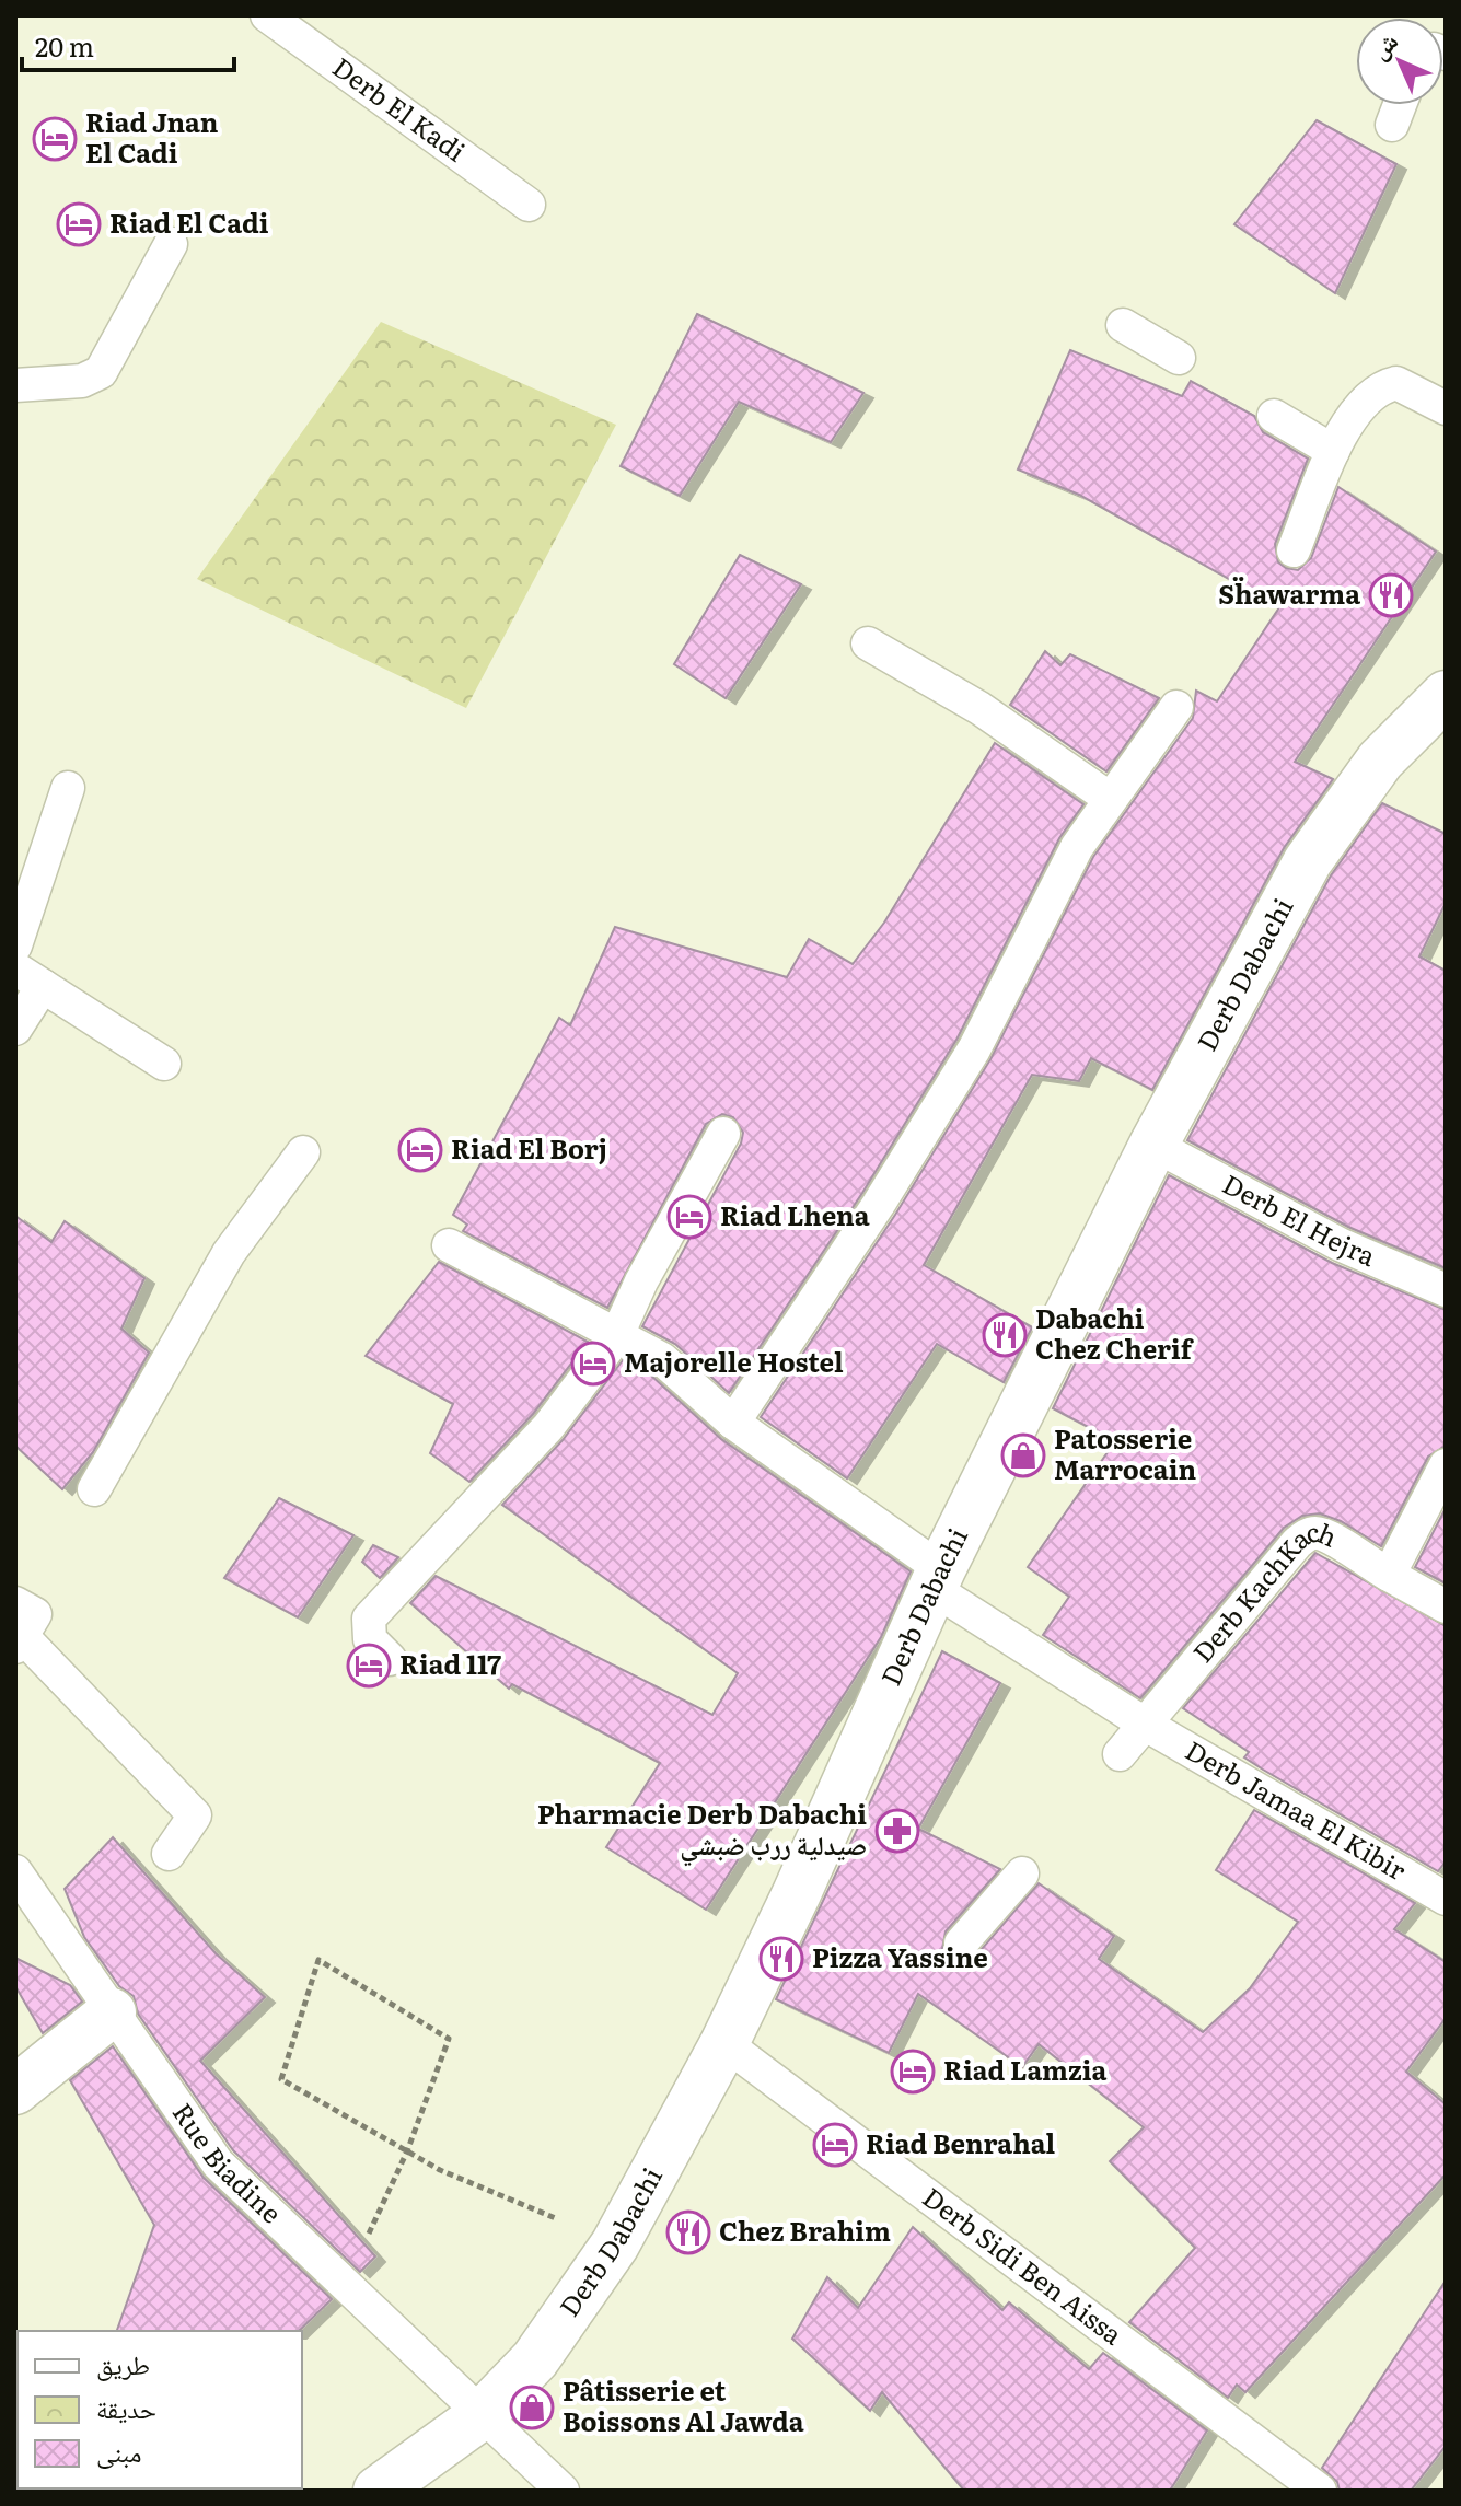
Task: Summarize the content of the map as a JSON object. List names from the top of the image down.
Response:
{
  "streets": {
    "street": ["Derb Dabachi"],
    "lane": [
      "Derb El Kadi",
      "Derb El Hejra",
      "Derb KachKach",
      "Derb Jamaa El Kibir",
      "Rue Biadine",
      "Derb Sidi Ben Aissa"
    ]
  },
  "crossings": [
    ["Derb Dabachi", "Derb El Hejra"],
    ["Derb Dabachi", "Derb Jamaa El Kibir"],
    ["Derb Dabachi", "Rue Biadine"],
    ["Derb Dabachi", "Derb Sidi Ben Aissa"],
    ["Derb KachKach", "Derb Jamaa El Kibir"]
  ],
  "places": {
    "hotel": [
      "Riad Jnan El Cadi",
      "Riad El Cadi",
      "Riad El Borj",
      "Riad Lhena",
      "Majorelle Hostel",
      "Riad 117",
      "Riad Lamzia",
      "Riad Benrahal"
    ],
    "restaurant": [
      "Sḧawarma",
      "Dabachi Chez Cherif",
      "Pizza Yassine",
      "Chez Brahim"
    ],
    "shop": ["Patosserie Marrocain", "Pâtisserie et Boissons Al Jawda"],
    "pharmacy": ["Pharmacie Derb Dabachi صيدلية ررب ضبشي"]
  },
  "legend": ["طريق", "حديقة", "مبنى"],
  "scale_bar": "20 m",
  "north": "top left"
}
